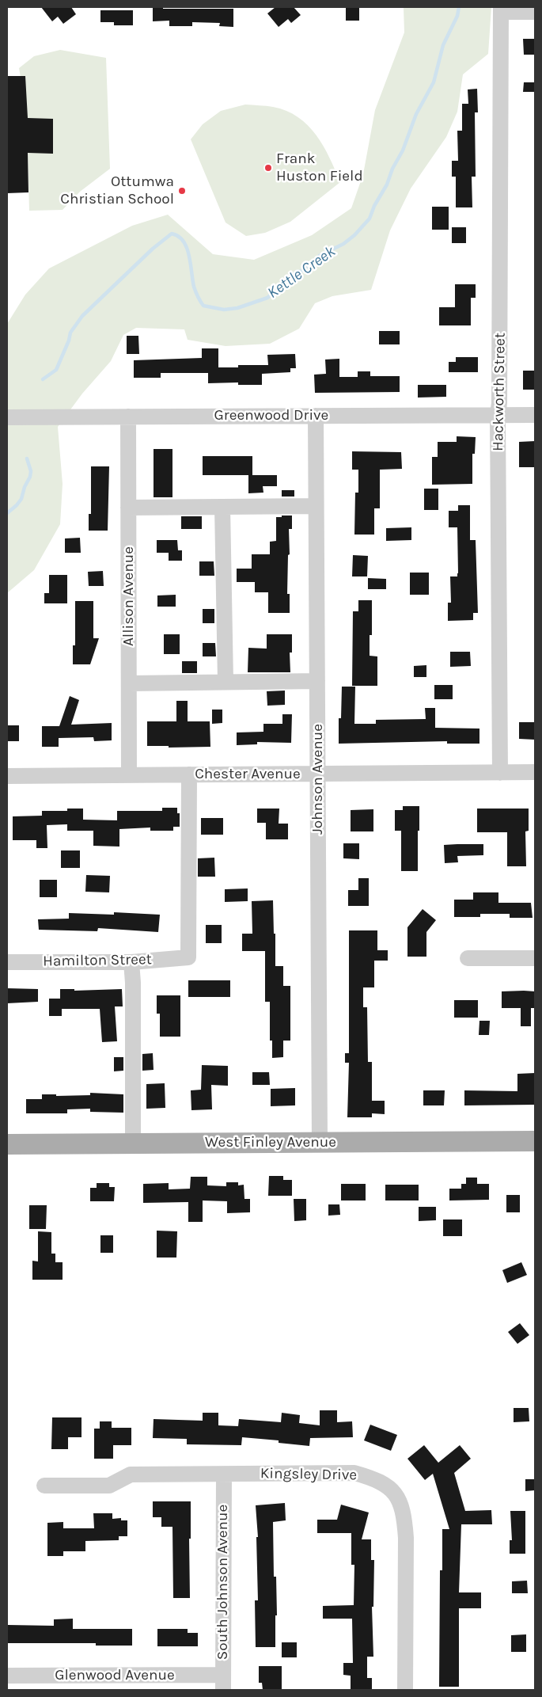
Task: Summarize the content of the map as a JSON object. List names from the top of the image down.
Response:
{
  "streets": {
    "main road": ["West Finley Avenue"],
    "street": [
      "Hackworth Street",
      "Greenwood Drive",
      "Allison Avenue",
      "Chester Avenue",
      "Johnson Avenue",
      "Hamilton Street",
      "Kingsley Drive",
      "South Johnson Avenue",
      "Glenwood Avenue"
    ]
  },
  "crossings": [
    ["Hackworth Street", "Greenwood Drive"],
    ["Hackworth Street", "Chester Avenue"],
    ["Greenwood Drive", "Allison Avenue"],
    ["Greenwood Drive", "Johnson Avenue"],
    ["Allison Avenue", "Chester Avenue"],
    ["Chester Avenue", "Johnson Avenue"],
    ["Chester Avenue", "Hamilton Street"],
    ["Johnson Avenue", "West Finley Avenue"],
    ["Kingsley Drive", "South Johnson Avenue"],
    ["South Johnson Avenue", "Glenwood Avenue"]
  ],
  "water": ["Kettle Creek"],
  "places": ["Frank Huston Field", "Ottumwa Christian School"]
}
